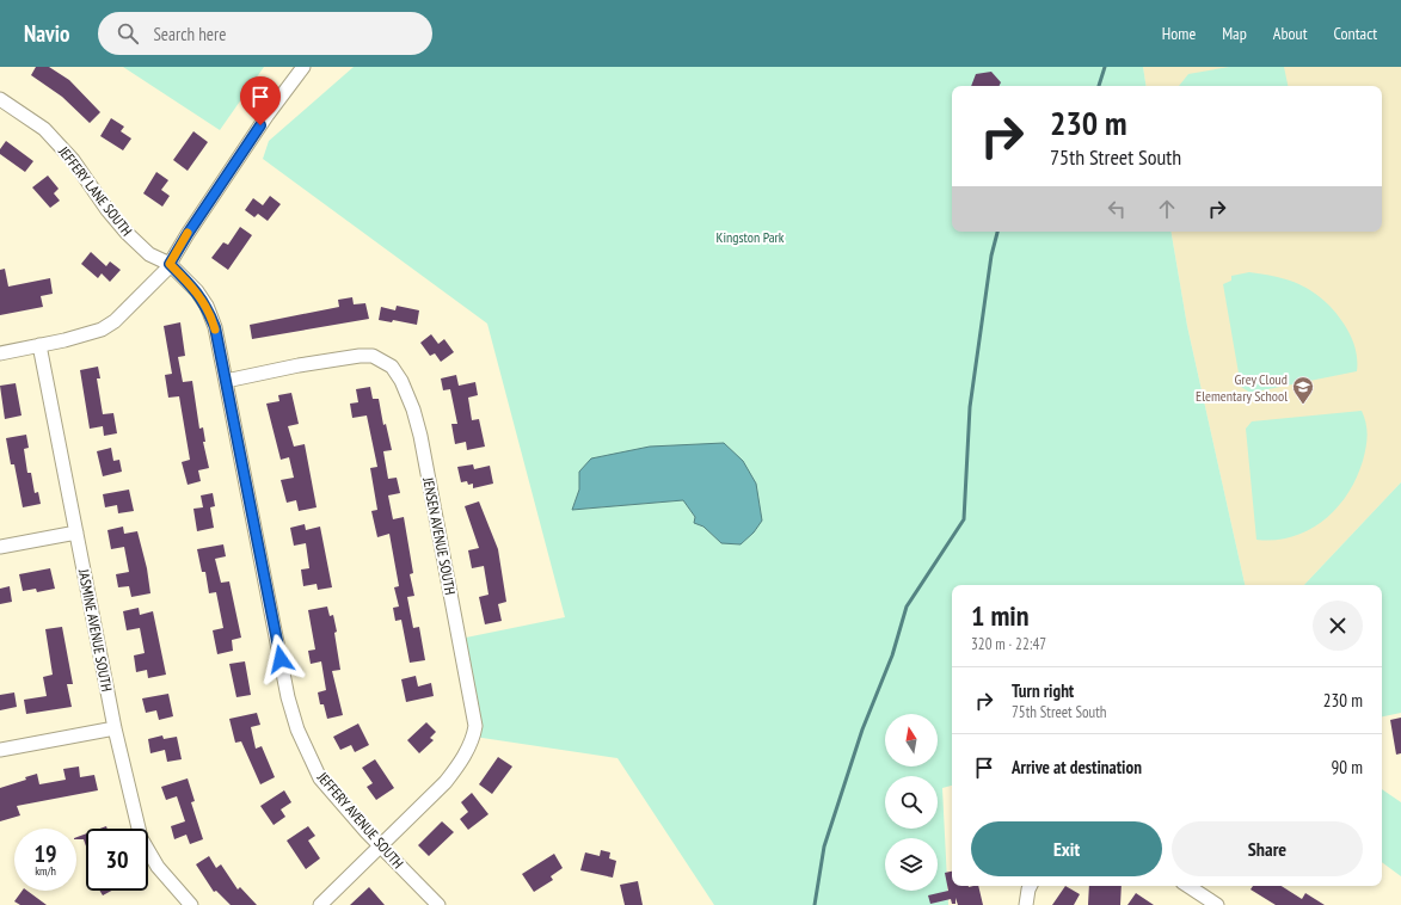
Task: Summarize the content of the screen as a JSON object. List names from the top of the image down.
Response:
{
  "streets": {
    "street": [
      "JEFFERY LANE SOUTH",
      "JENSEN AVENUE SOUTH",
      "JASMINE AVENUE SOUTH",
      "JEFFERY AVENUE SOUTH"
    ]
  },
  "crossings": [
    ["JEFFERY LANE SOUTH", "JEFFERY AVENUE SOUTH"],
    ["JENSEN AVENUE SOUTH", "JEFFERY AVENUE SOUTH"]
  ],
  "parks": ["Kingston Park"],
  "places": {
    "school or university": ["Grey Cloud Elementary School"]
  },
  "north": "top",
  "page": {
    "header": "Navio",
    "search": "Search here",
    "nav": [
      "Home",
      "Map",
      "About",
      "Contact"
    ],
    "turn": ["230 m", "75th Street South"],
    "heading": ["1 min", "320 m · 22:47"],
    "list": [
      {
        "name": "Turn right",
        "note": "75th Street South",
        "value": "230 m"
      },
      {
        "name": "Arrive at destination",
        "value": "90 m"
      }
    ],
    "buttons": ["Exit", "Share"],
    "speed": "19 km/h",
    "limit": "30"
  }
}
